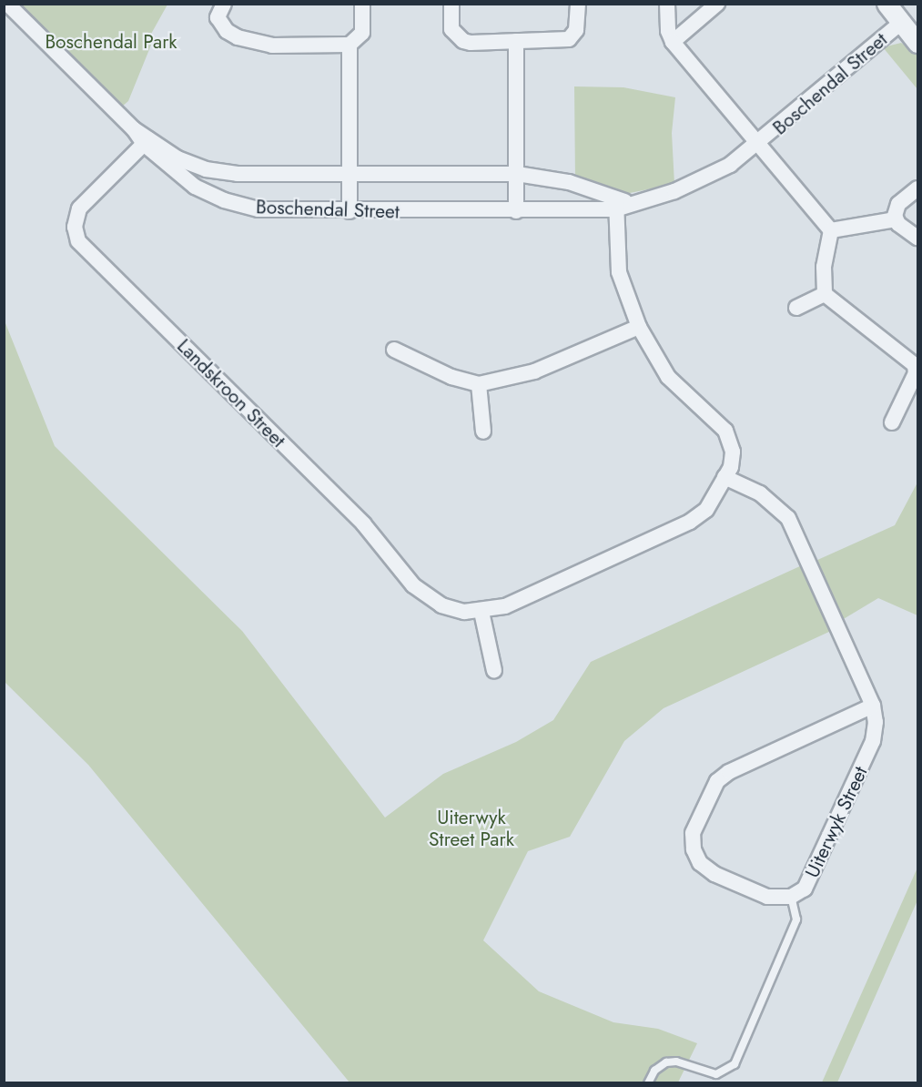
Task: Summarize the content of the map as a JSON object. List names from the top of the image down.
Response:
{
  "streets": {
    "street": ["Boschendal Street", "Landskroon Street", "Uiterwyk Street"]
  },
  "crossings": [
    ["Boschendal Street", "Landskroon Street"],
    ["Landskroon Street", "Uiterwyk Street"]
  ],
  "parks": ["Boschendal Park", "Uiterwyk Street Park"]
}
